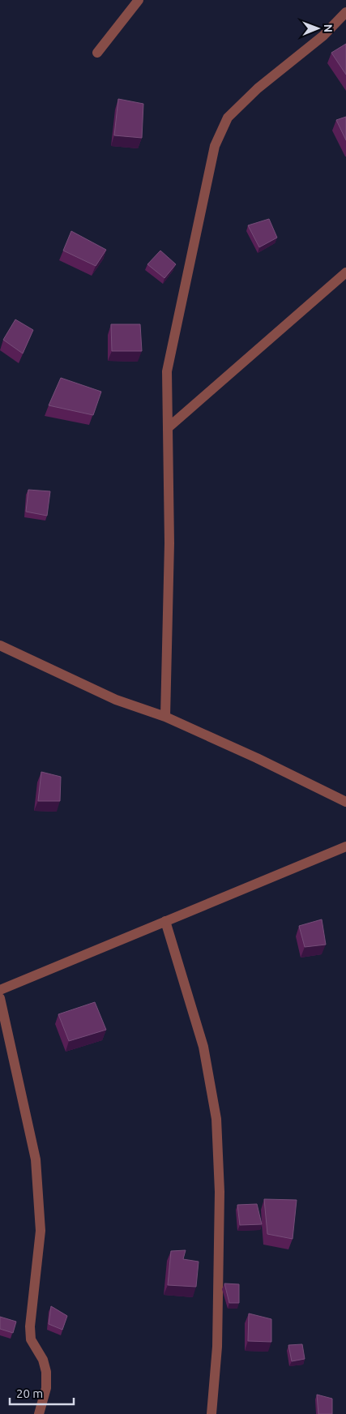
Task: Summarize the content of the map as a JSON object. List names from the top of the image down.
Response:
{
  "scale_bar": "20 m",
  "north": "right"
}
